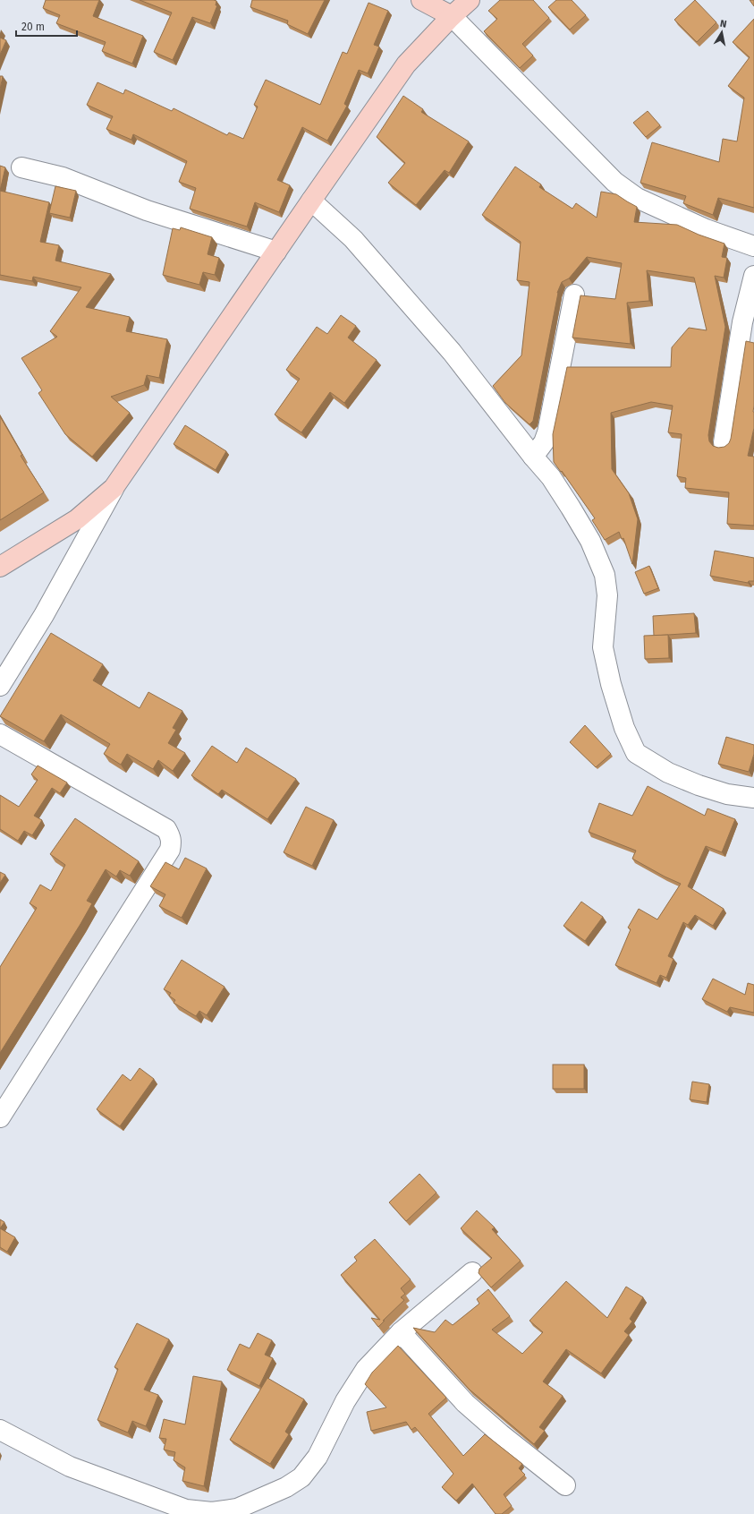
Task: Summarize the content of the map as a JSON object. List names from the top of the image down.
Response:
{
  "scale_bar": "20 m",
  "north": "top"
}
